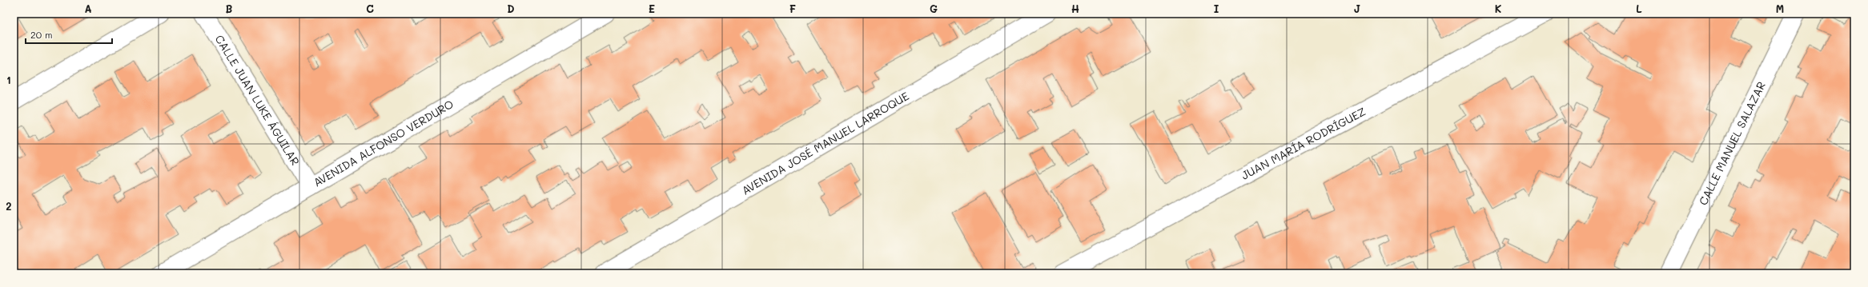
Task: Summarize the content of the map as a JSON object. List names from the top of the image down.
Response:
{
  "streets": {
    "street": [
      "CALLE JUAN LUKE ÁGUILAR",
      "AVENIDA ALFONSO VERDURO",
      "AVENIDA JOSÉ MANUEL LARROQUE",
      "JUAN MARÍA RODRÍGUEZ",
      "CALLE MANUEL SALAZAR"
    ]
  },
  "crossings": [
    ["CALLE JUAN LUKE ÁGUILAR", "AVENIDA ALFONSO VERDURO"]
  ],
  "scale_bar": "20 m",
  "grid": {
    "columns": [
      "A",
      "B",
      "C",
      "D",
      "E",
      "F",
      "G",
      "H",
      "I",
      "J",
      "K",
      "L",
      "M"
    ],
    "rows": ["1", "2"]
  }
}
